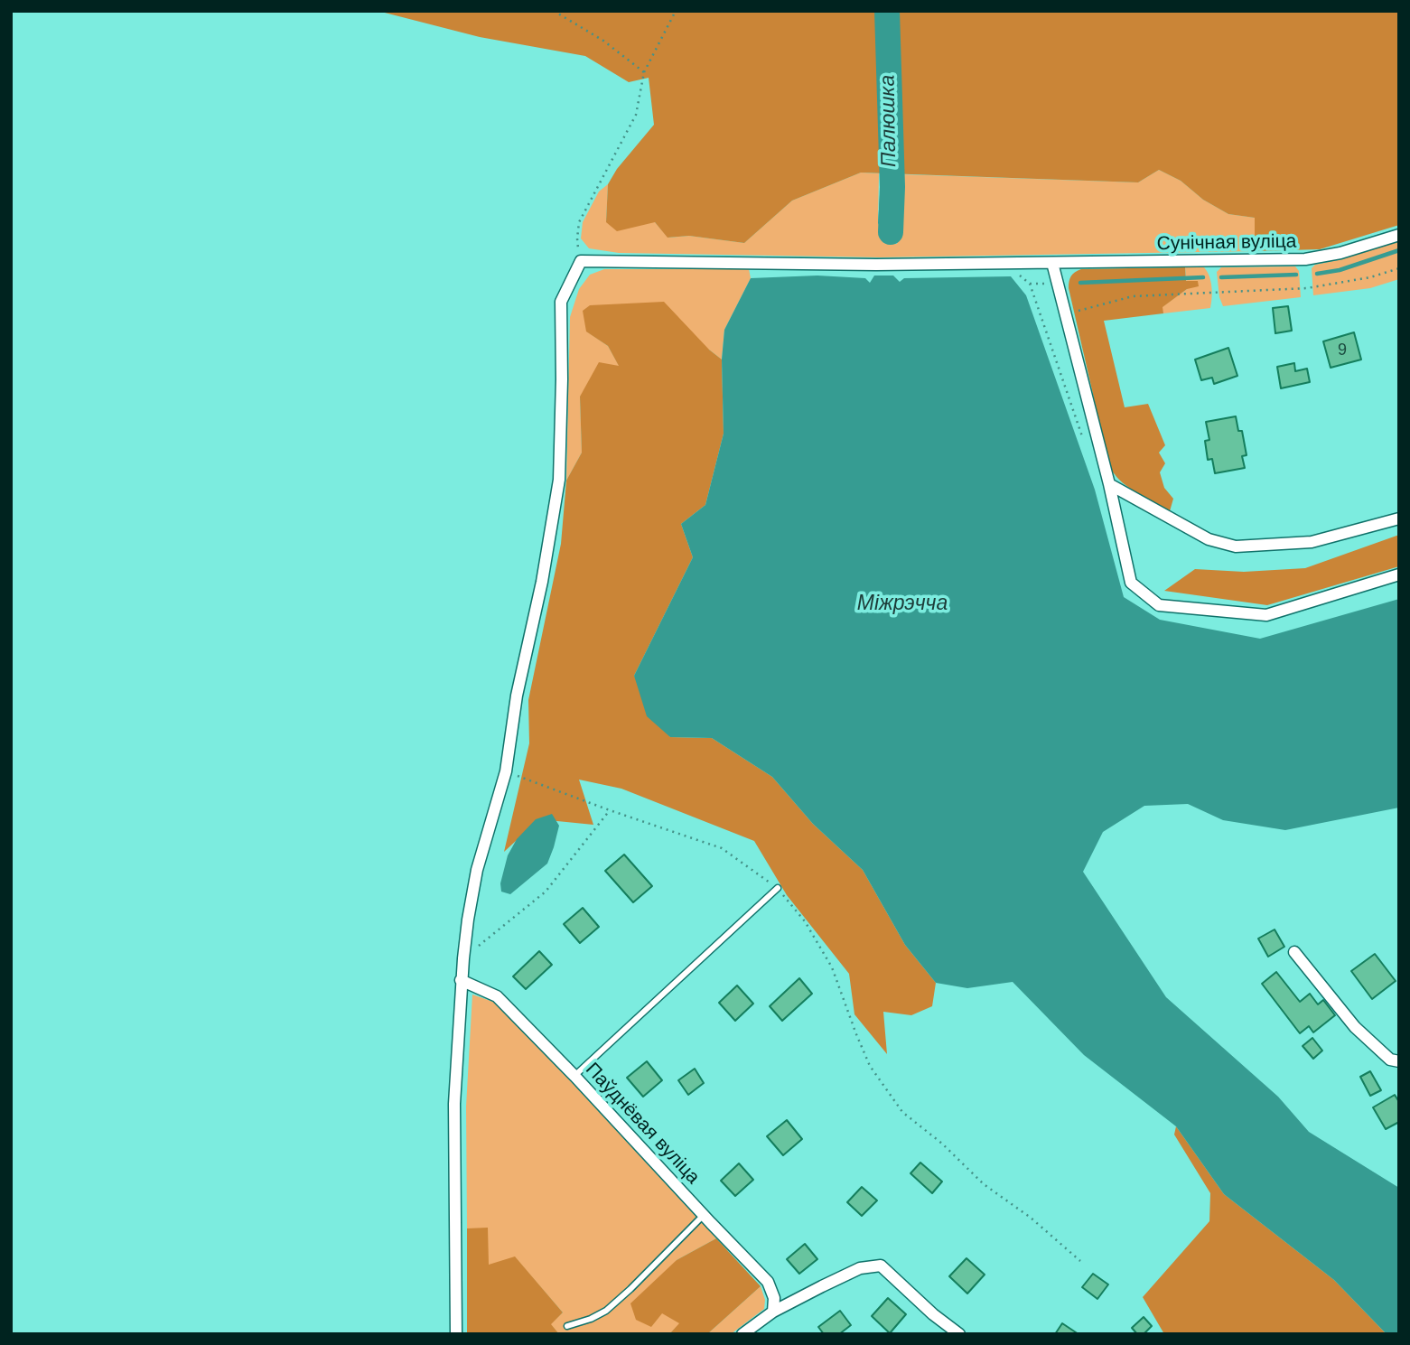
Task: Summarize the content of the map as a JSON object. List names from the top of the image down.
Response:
{
  "streets": {
    "street": ["Сунічная вуліца", "Паўднёвая вуліца"]
  },
  "water": ["Палюшка", "Міжрэчча"],
  "house_numbers": ["9"]
}
